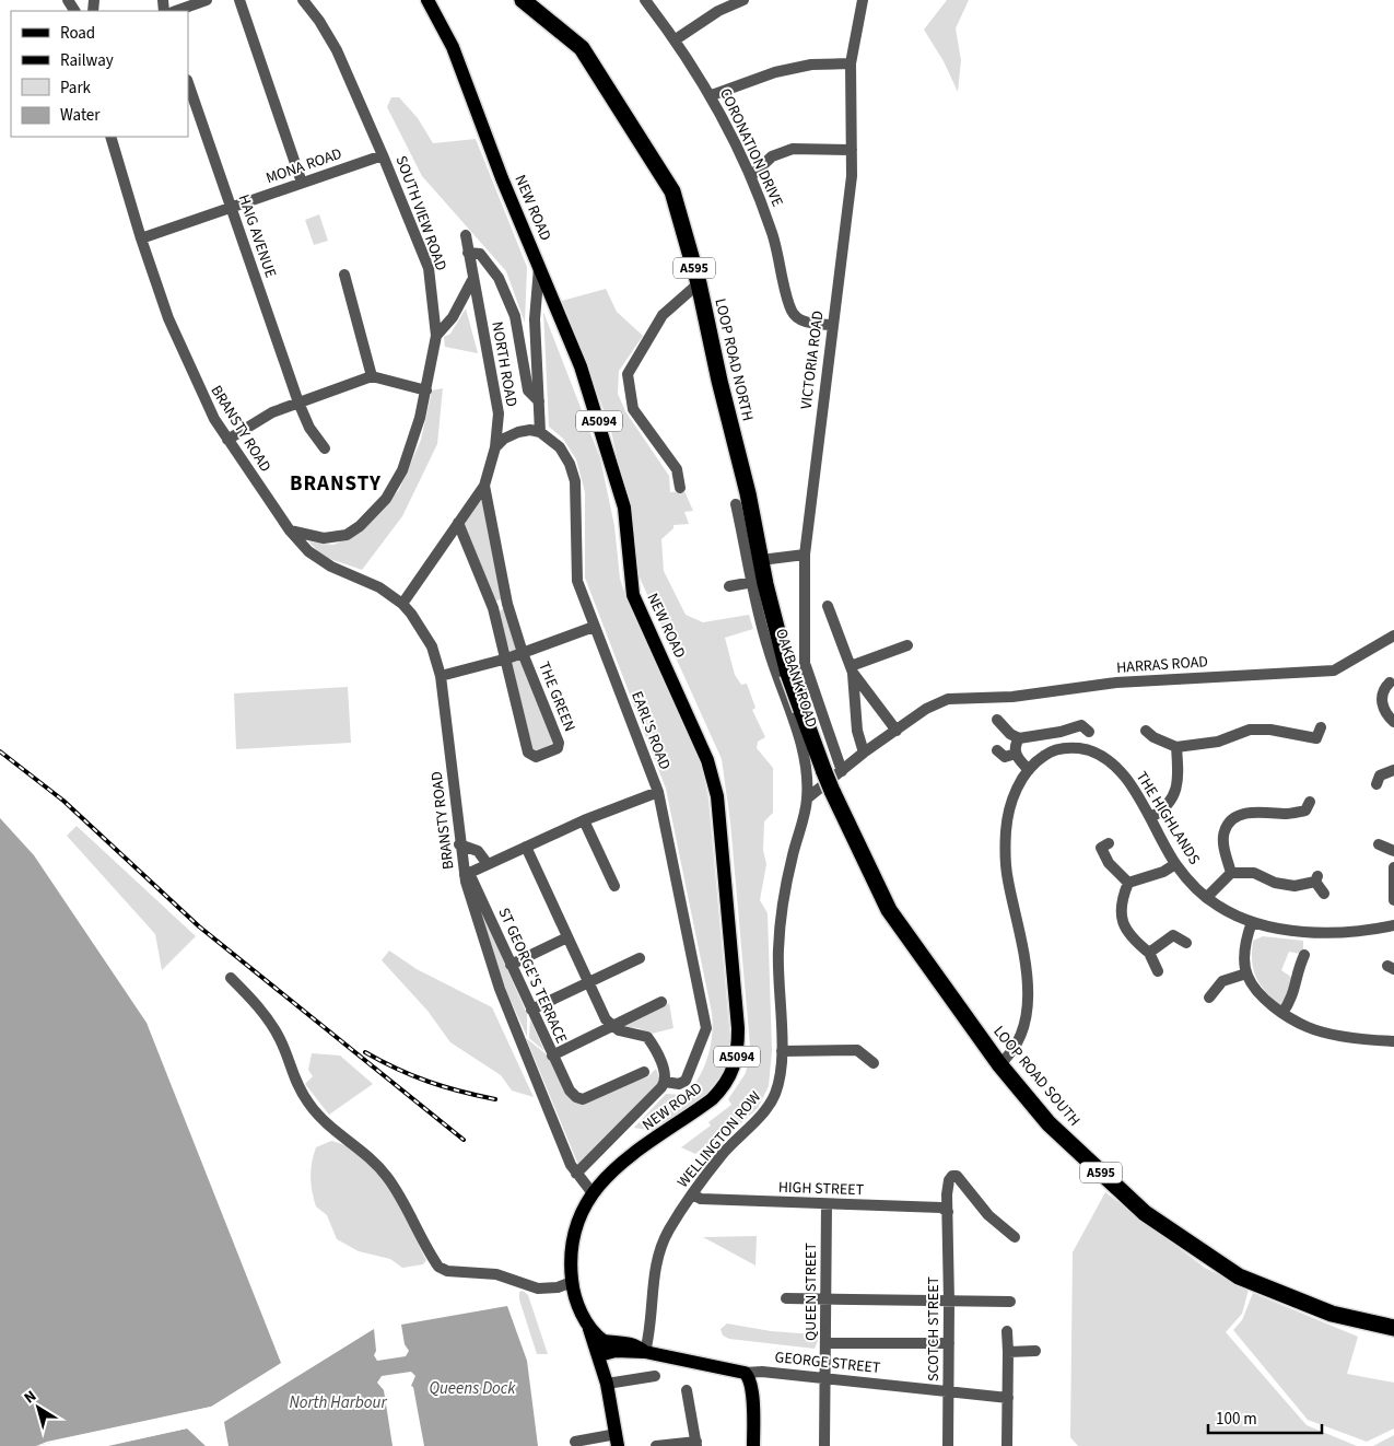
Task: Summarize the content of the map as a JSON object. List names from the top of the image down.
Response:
{
  "streets": {
    "highway": ["A595", "LOOP ROAD NORTH", "LOOP ROAD SOUTH"],
    "main road": ["NEW ROAD", "A5094", "GEORGE STREET"],
    "street": [
      "CORONATION DRIVE",
      "MONA ROAD",
      "SOUTH VIEW ROAD",
      "HAIG AVENUE",
      "VICTORIA ROAD",
      "NORTH ROAD",
      "BRANSTY ROAD",
      "HARRAS ROAD",
      "OAKBANK ROAD",
      "THE GREEN",
      "EARL'S ROAD",
      "THE HIGHLANDS",
      "ST GEORGE'S TERRACE",
      "WELLINGTON ROW",
      "HIGH STREET",
      "QUEEN STREET",
      "SCOTCH STREET"
    ]
  },
  "crossings": [
    ["CORONATION DRIVE", "VICTORIA ROAD"],
    ["MONA ROAD", "SOUTH VIEW ROAD"],
    ["MONA ROAD", "HAIG AVENUE"],
    ["MONA ROAD", "BRANSTY ROAD"],
    ["NEW ROAD", "A5094"],
    ["NEW ROAD", "BRANSTY ROAD"],
    ["SOUTH VIEW ROAD", "BRANSTY ROAD"],
    ["A595", "LOOP ROAD NORTH"],
    ["A595", "VICTORIA ROAD"],
    ["A595", "OAKBANK ROAD"],
    ["A595", "LOOP ROAD SOUTH"],
    ["LOOP ROAD NORTH", "OAKBANK ROAD"],
    ["VICTORIA ROAD", "OAKBANK ROAD"],
    ["VICTORIA ROAD", "LOOP ROAD SOUTH"],
    ["NORTH ROAD", "BRANSTY ROAD"],
    ["NORTH ROAD", "THE GREEN"],
    ["A5094", "BRANSTY ROAD"],
    ["A5094", "GEORGE STREET"],
    ["BRANSTY ROAD", "ST GEORGE'S TERRACE"],
    ["HARRAS ROAD", "OAKBANK ROAD"],
    ["OAKBANK ROAD", "LOOP ROAD SOUTH"],
    ["OAKBANK ROAD", "WELLINGTON ROW"],
    ["THE HIGHLANDS", "LOOP ROAD SOUTH"],
    ["WELLINGTON ROW", "HIGH STREET"],
    ["WELLINGTON ROW", "GEORGE STREET"],
    ["HIGH STREET", "QUEEN STREET"],
    ["HIGH STREET", "SCOTCH STREET"],
    ["QUEEN STREET", "GEORGE STREET"],
    ["SCOTCH STREET", "GEORGE STREET"]
  ],
  "districts": ["BRANSTY"],
  "water": ["Queens Dock", "North Harbour"],
  "legend": [
    "Road",
    "Railway",
    "Park",
    "Water"
  ],
  "scale_bar": "100 m",
  "north": "top left"
}
